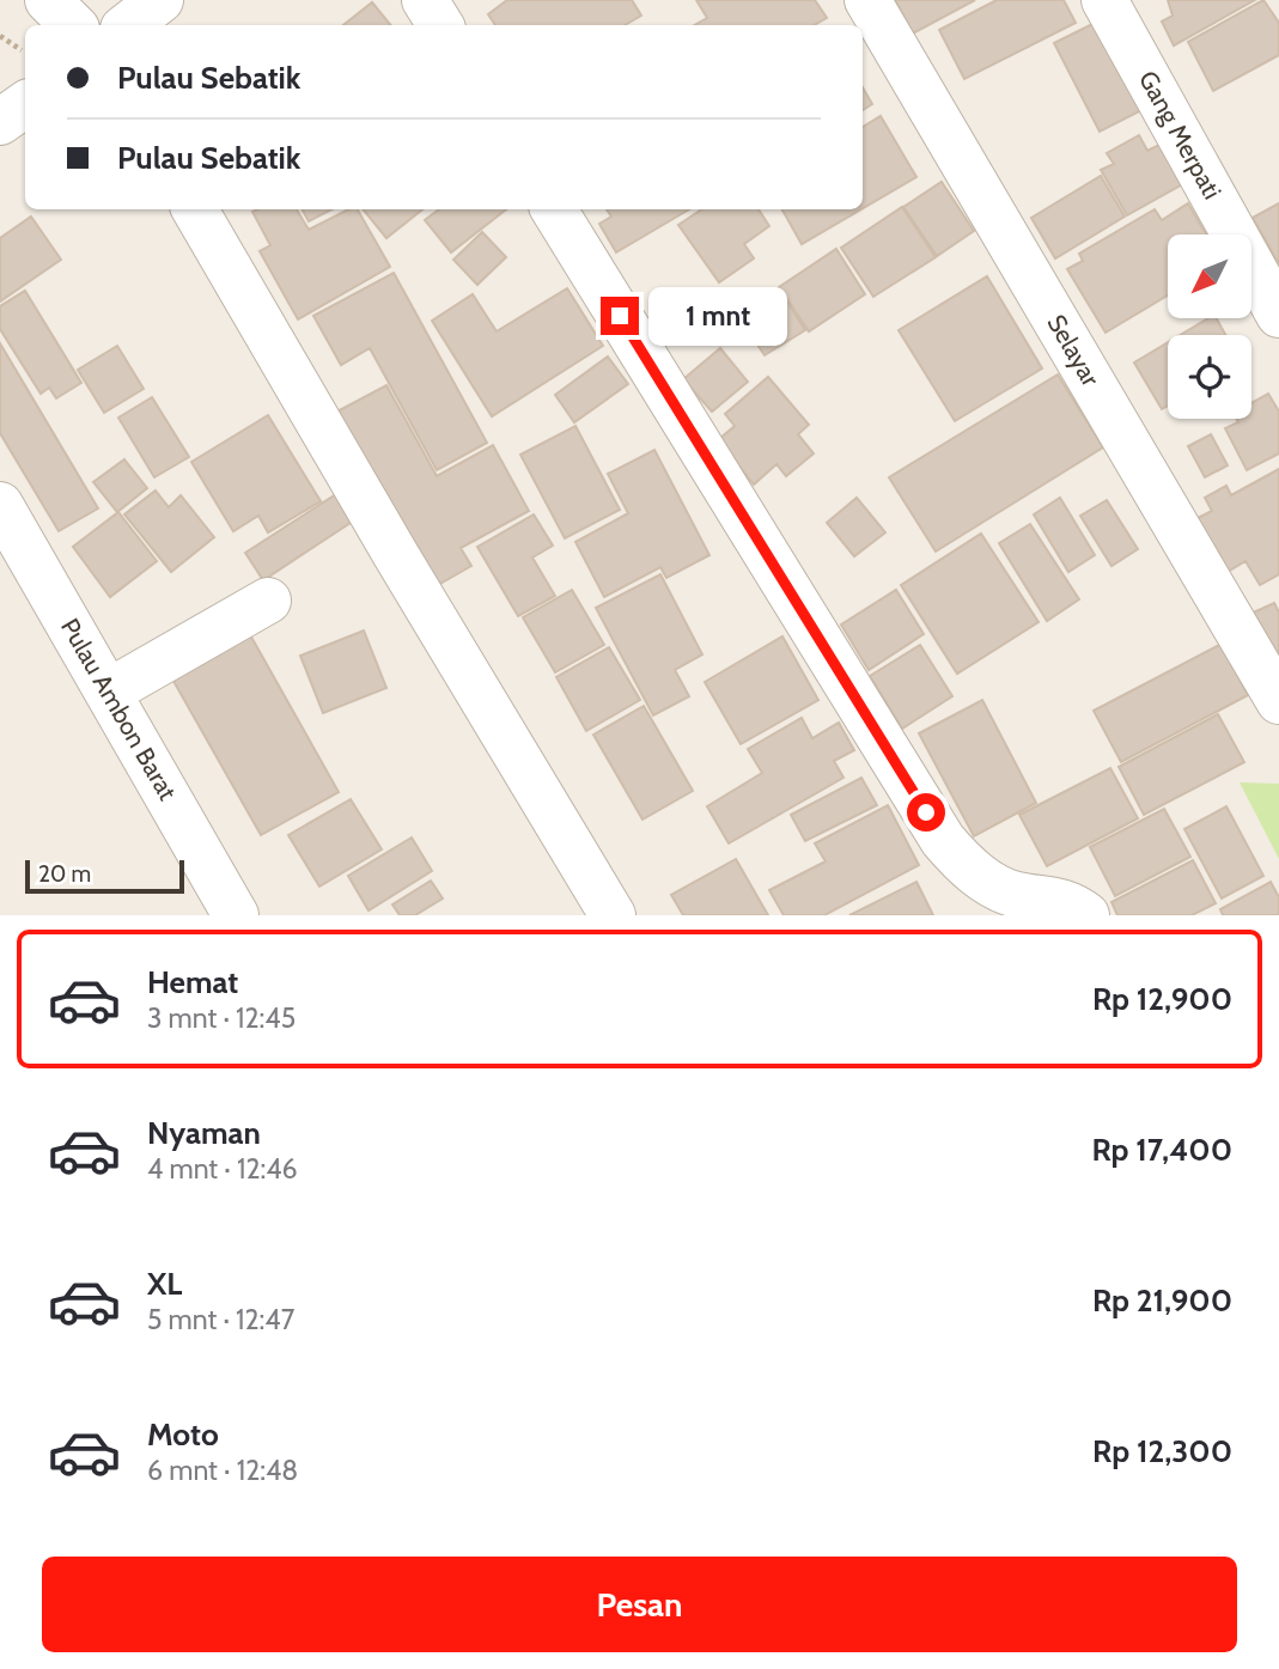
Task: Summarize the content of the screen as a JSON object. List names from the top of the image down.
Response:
{
  "streets": {
    "street": ["Gang Merpati", "Selayar", "Pulau Ambon Barat"]
  },
  "scale_bar": "20 m",
  "north": "bottom left",
  "page": {
    "banner": ["Pulau Sebatik", "Pulau Sebatik"],
    "bubble": "1 mnt",
    "scale": "20 m",
    "list": [
      {
        "name": "Hemat",
        "note": "3 mnt · 12:45",
        "value": "Rp 12,900"
      },
      {
        "name": "Nyaman",
        "note": "4 mnt · 12:46",
        "value": "Rp 17,400"
      },
      {
        "name": "XL",
        "note": "5 mnt · 12:47",
        "value": "Rp 21,900"
      },
      {
        "name": "Moto",
        "note": "6 mnt · 12:48",
        "value": "Rp 12,300"
      }
    ],
    "buttons": "Pesan"
  }
}
